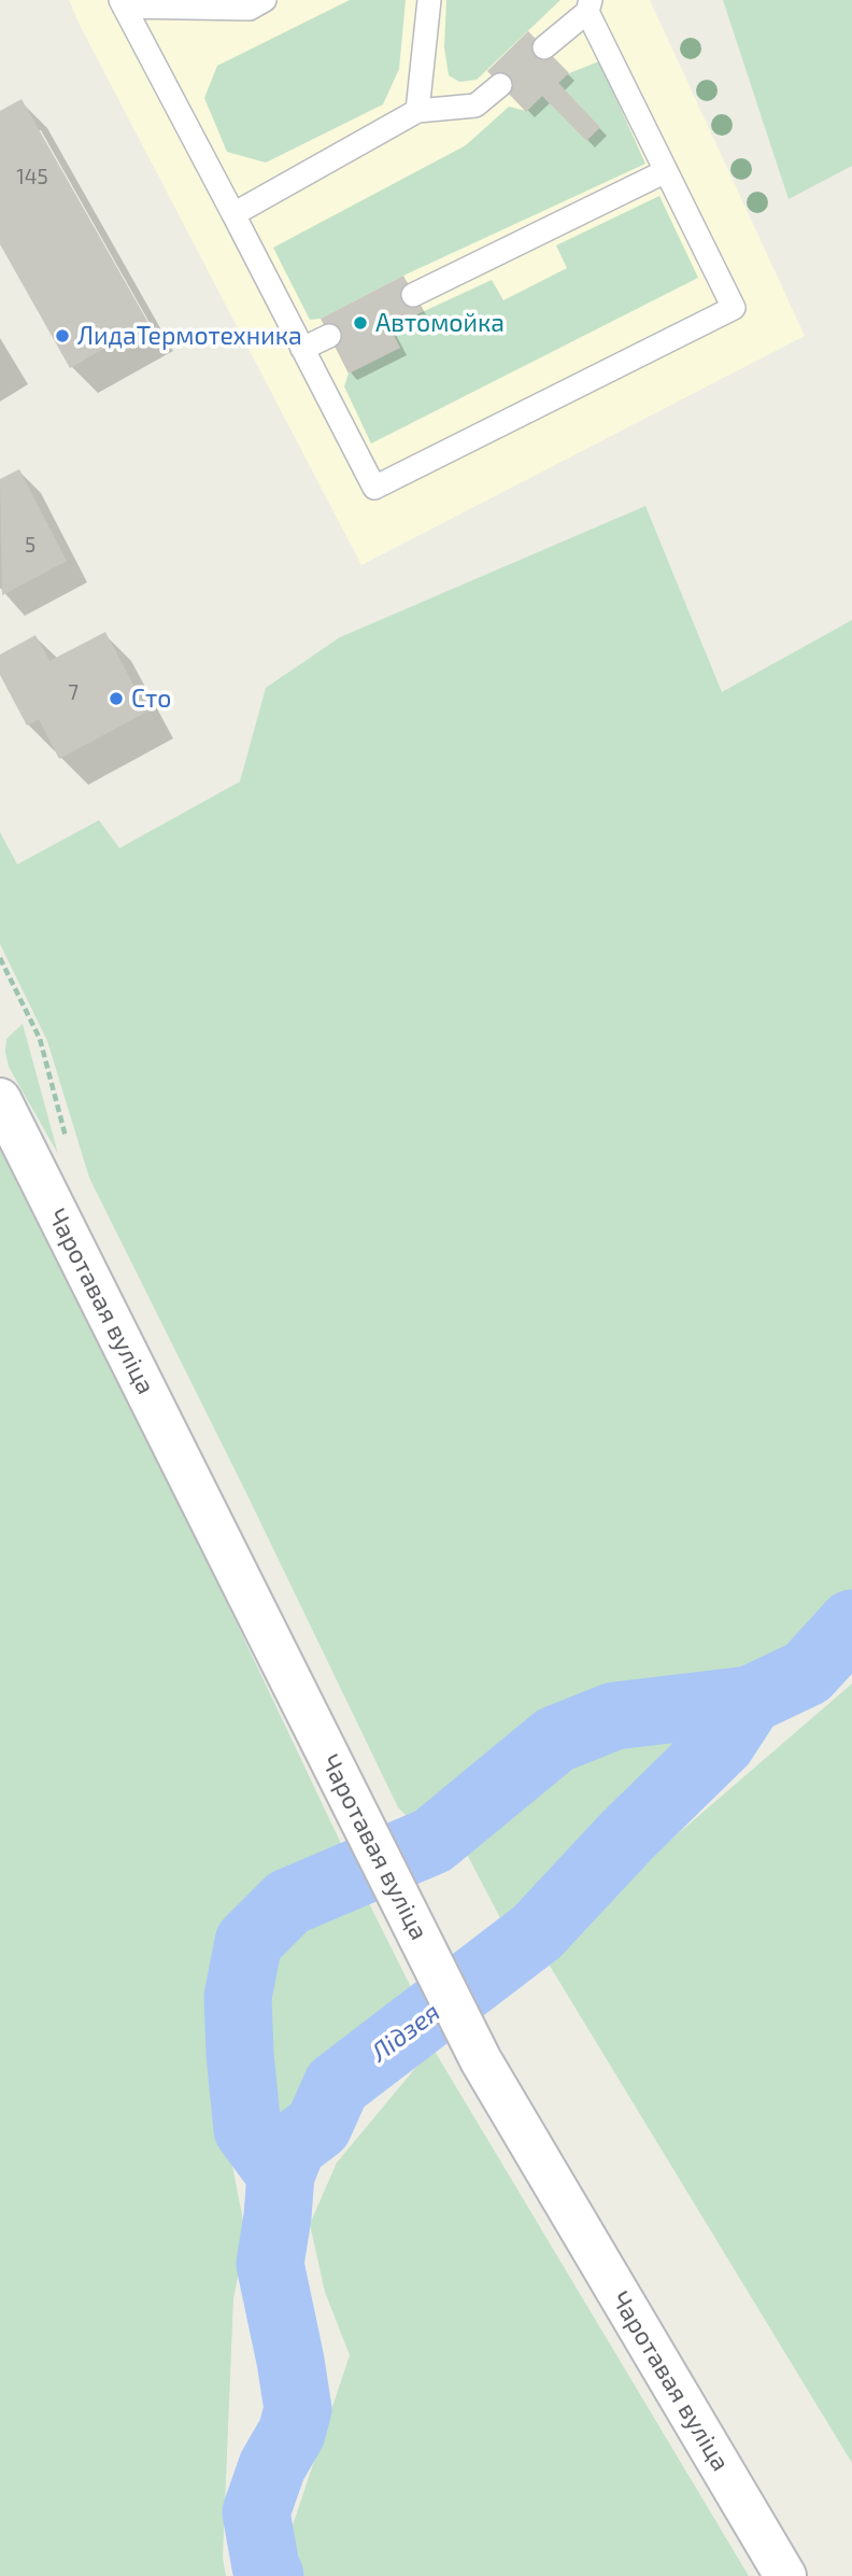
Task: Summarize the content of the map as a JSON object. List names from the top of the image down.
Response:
{
  "streets": {
    "street": ["Чаротавая вуліца"]
  },
  "water": ["Лідзея"],
  "places": ["Автомойка", "ЛидаТермотехника", "Сто"],
  "house_numbers": ["145", "5", "7"]
}
